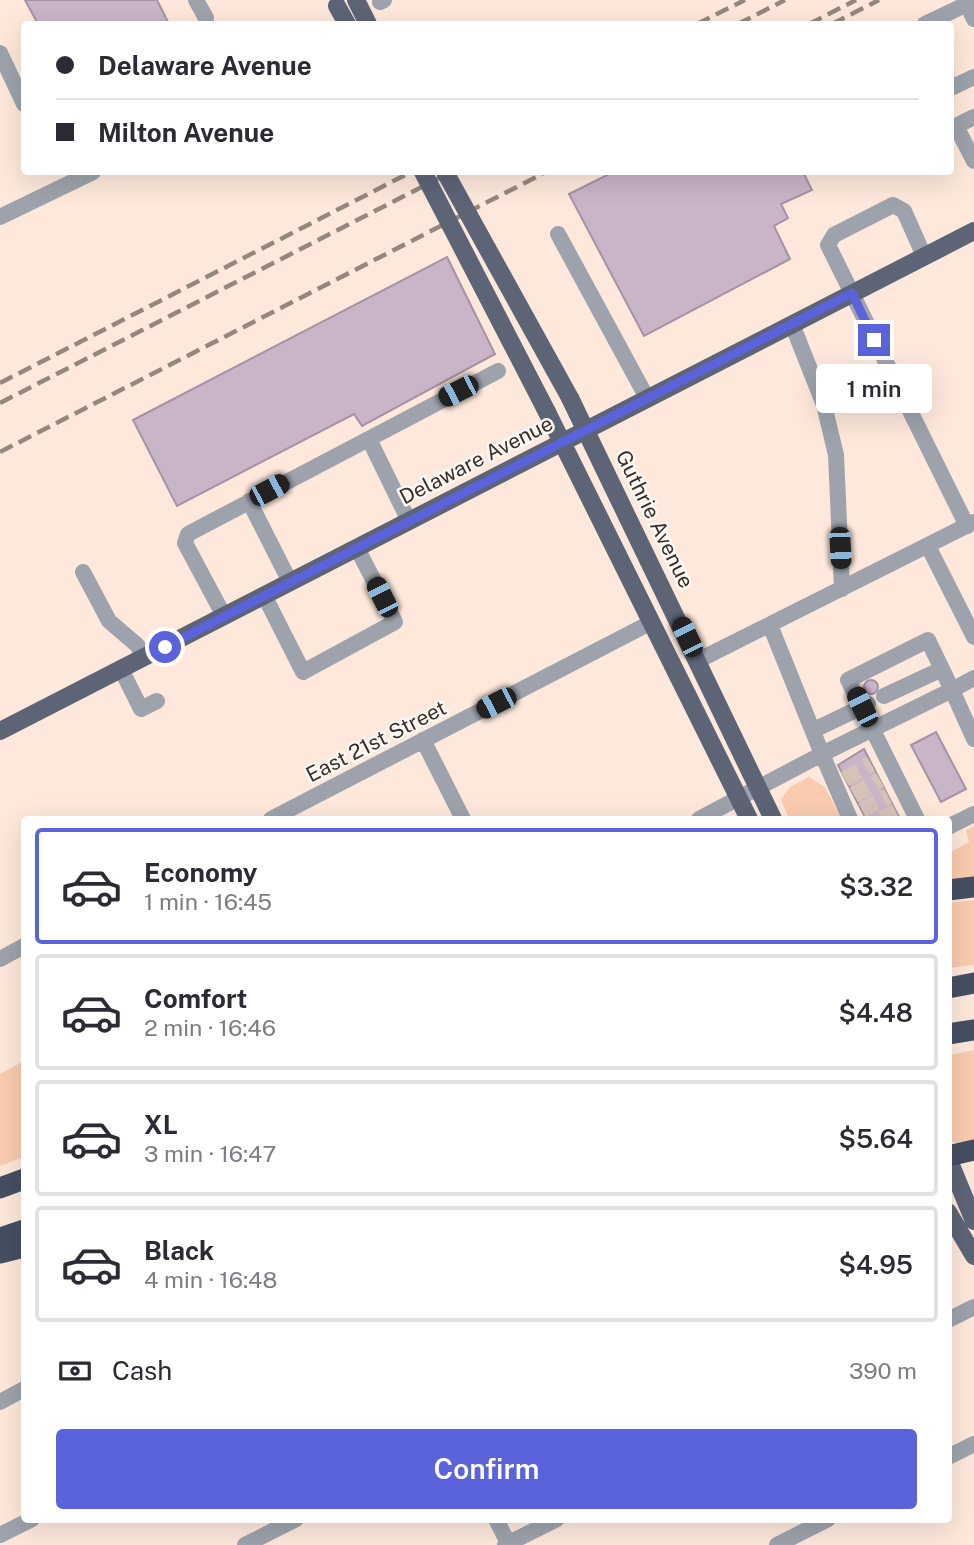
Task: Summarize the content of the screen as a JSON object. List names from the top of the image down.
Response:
{
  "streets": {
    "main road": ["Delaware Avenue", "Guthrie Avenue"],
    "street": ["East 21st Street"]
  },
  "crossings": [
    ["Delaware Avenue", "Guthrie Avenue"]
  ],
  "page": {
    "banner": ["Delaware Avenue", "Milton Avenue"],
    "bubble": "1 min",
    "list": [
      {
        "name": "Economy",
        "note": "1 min · 16:45",
        "value": "$3.32"
      },
      {
        "name": "Comfort",
        "note": "2 min · 16:46",
        "value": "$4.48"
      },
      {
        "name": "XL",
        "note": "3 min · 16:47",
        "value": "$5.64"
      },
      {
        "name": "Black",
        "note": "4 min · 16:48",
        "value": "$4.95"
      }
    ],
    "pay": ["Cash", "390 m"],
    "buttons": "Confirm"
  }
}
